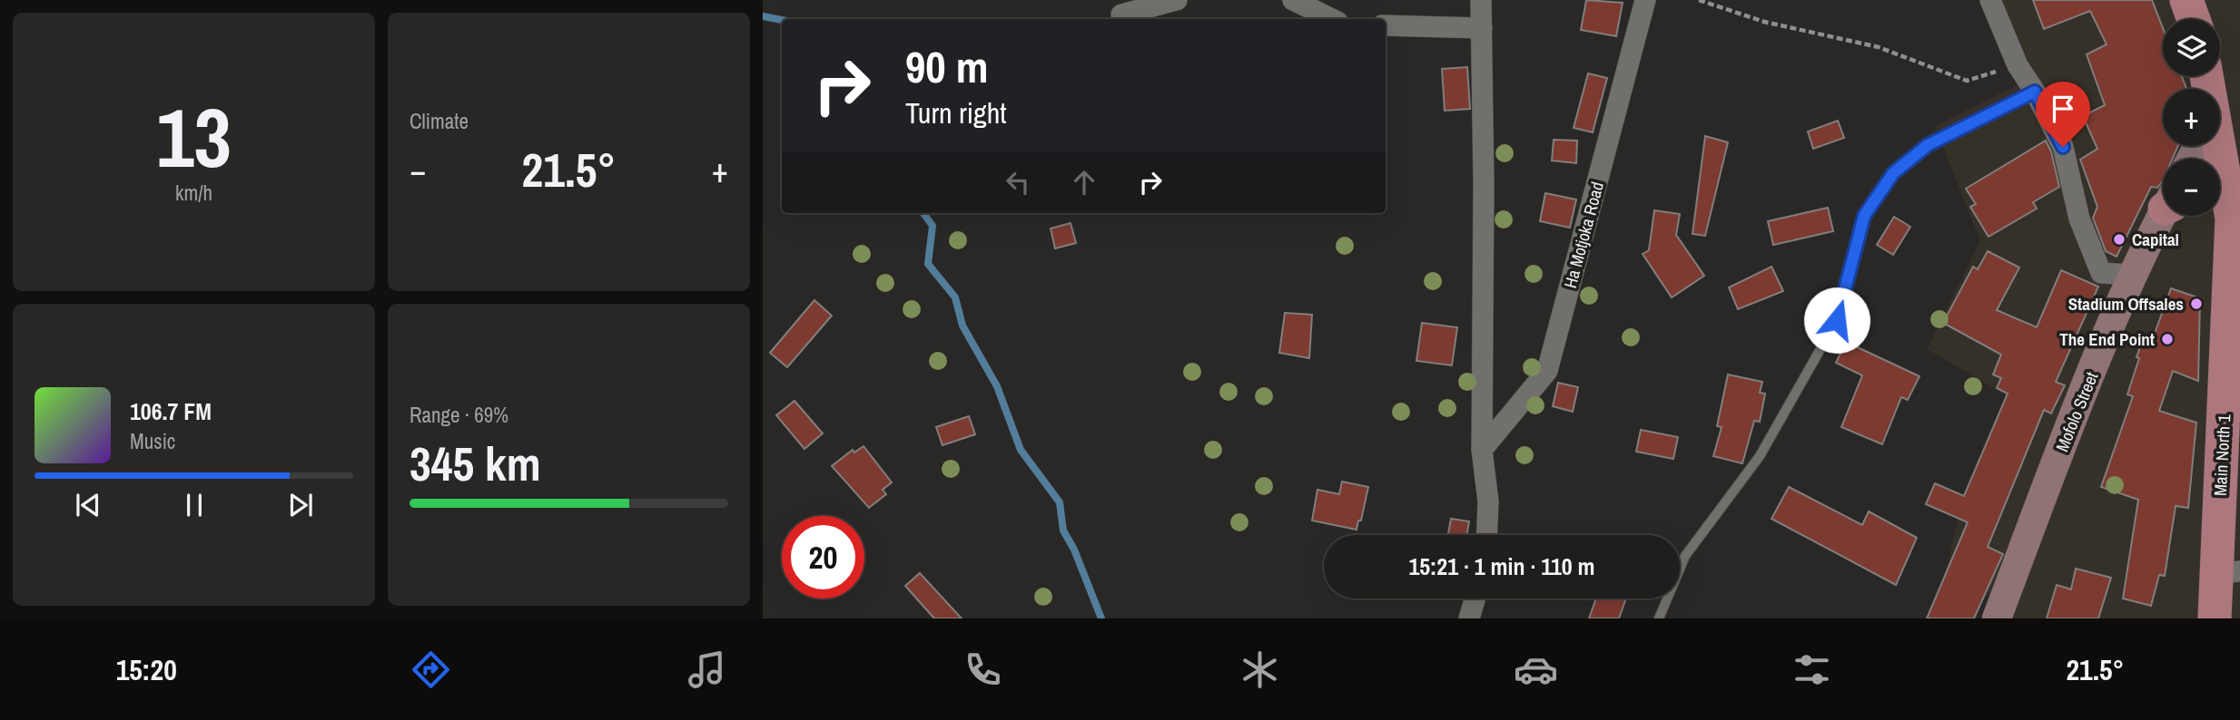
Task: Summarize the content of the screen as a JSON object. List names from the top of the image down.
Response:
{
  "streets": {
    "main road": ["Mofolo Street", "Main North 1"],
    "street": ["Ha Motjoka Road"]
  },
  "places": ["Capital", "Stadium Offsales", "The End Point"],
  "page": {
    "tile": [
      ["13", "km/h"],
      "Climate",
      ["Range · 69%", "345 km"]
    ],
    "map_buttons": ["+", "−"],
    "turn": ["90 m", "Turn right"],
    "heat": ["−", "21.5°", "+"],
    "song": ["106.7 FM", "Music"],
    "limit": "20",
    "trip": "15:21 · 1 min · 110 m",
    "tabs": ["15:20", "21.5°"]
  }
}
